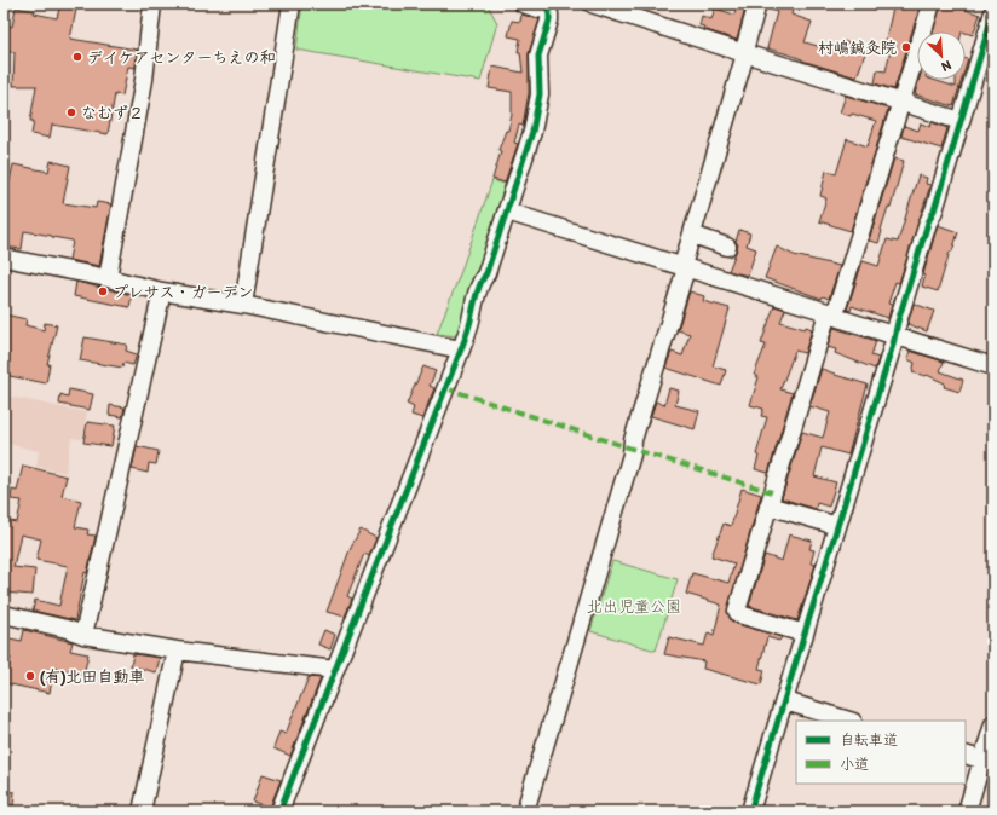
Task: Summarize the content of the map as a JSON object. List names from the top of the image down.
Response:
{
  "parks": ["北出児童公園"],
  "places": [
    "村嶋鍼灸院",
    "デイケアセンターちえの和",
    "なむず２",
    "プレサス・ガーデン",
    "(有)北田自動車"
  ],
  "legend": ["自転車道", "小道"],
  "north": "bottom right"
}
